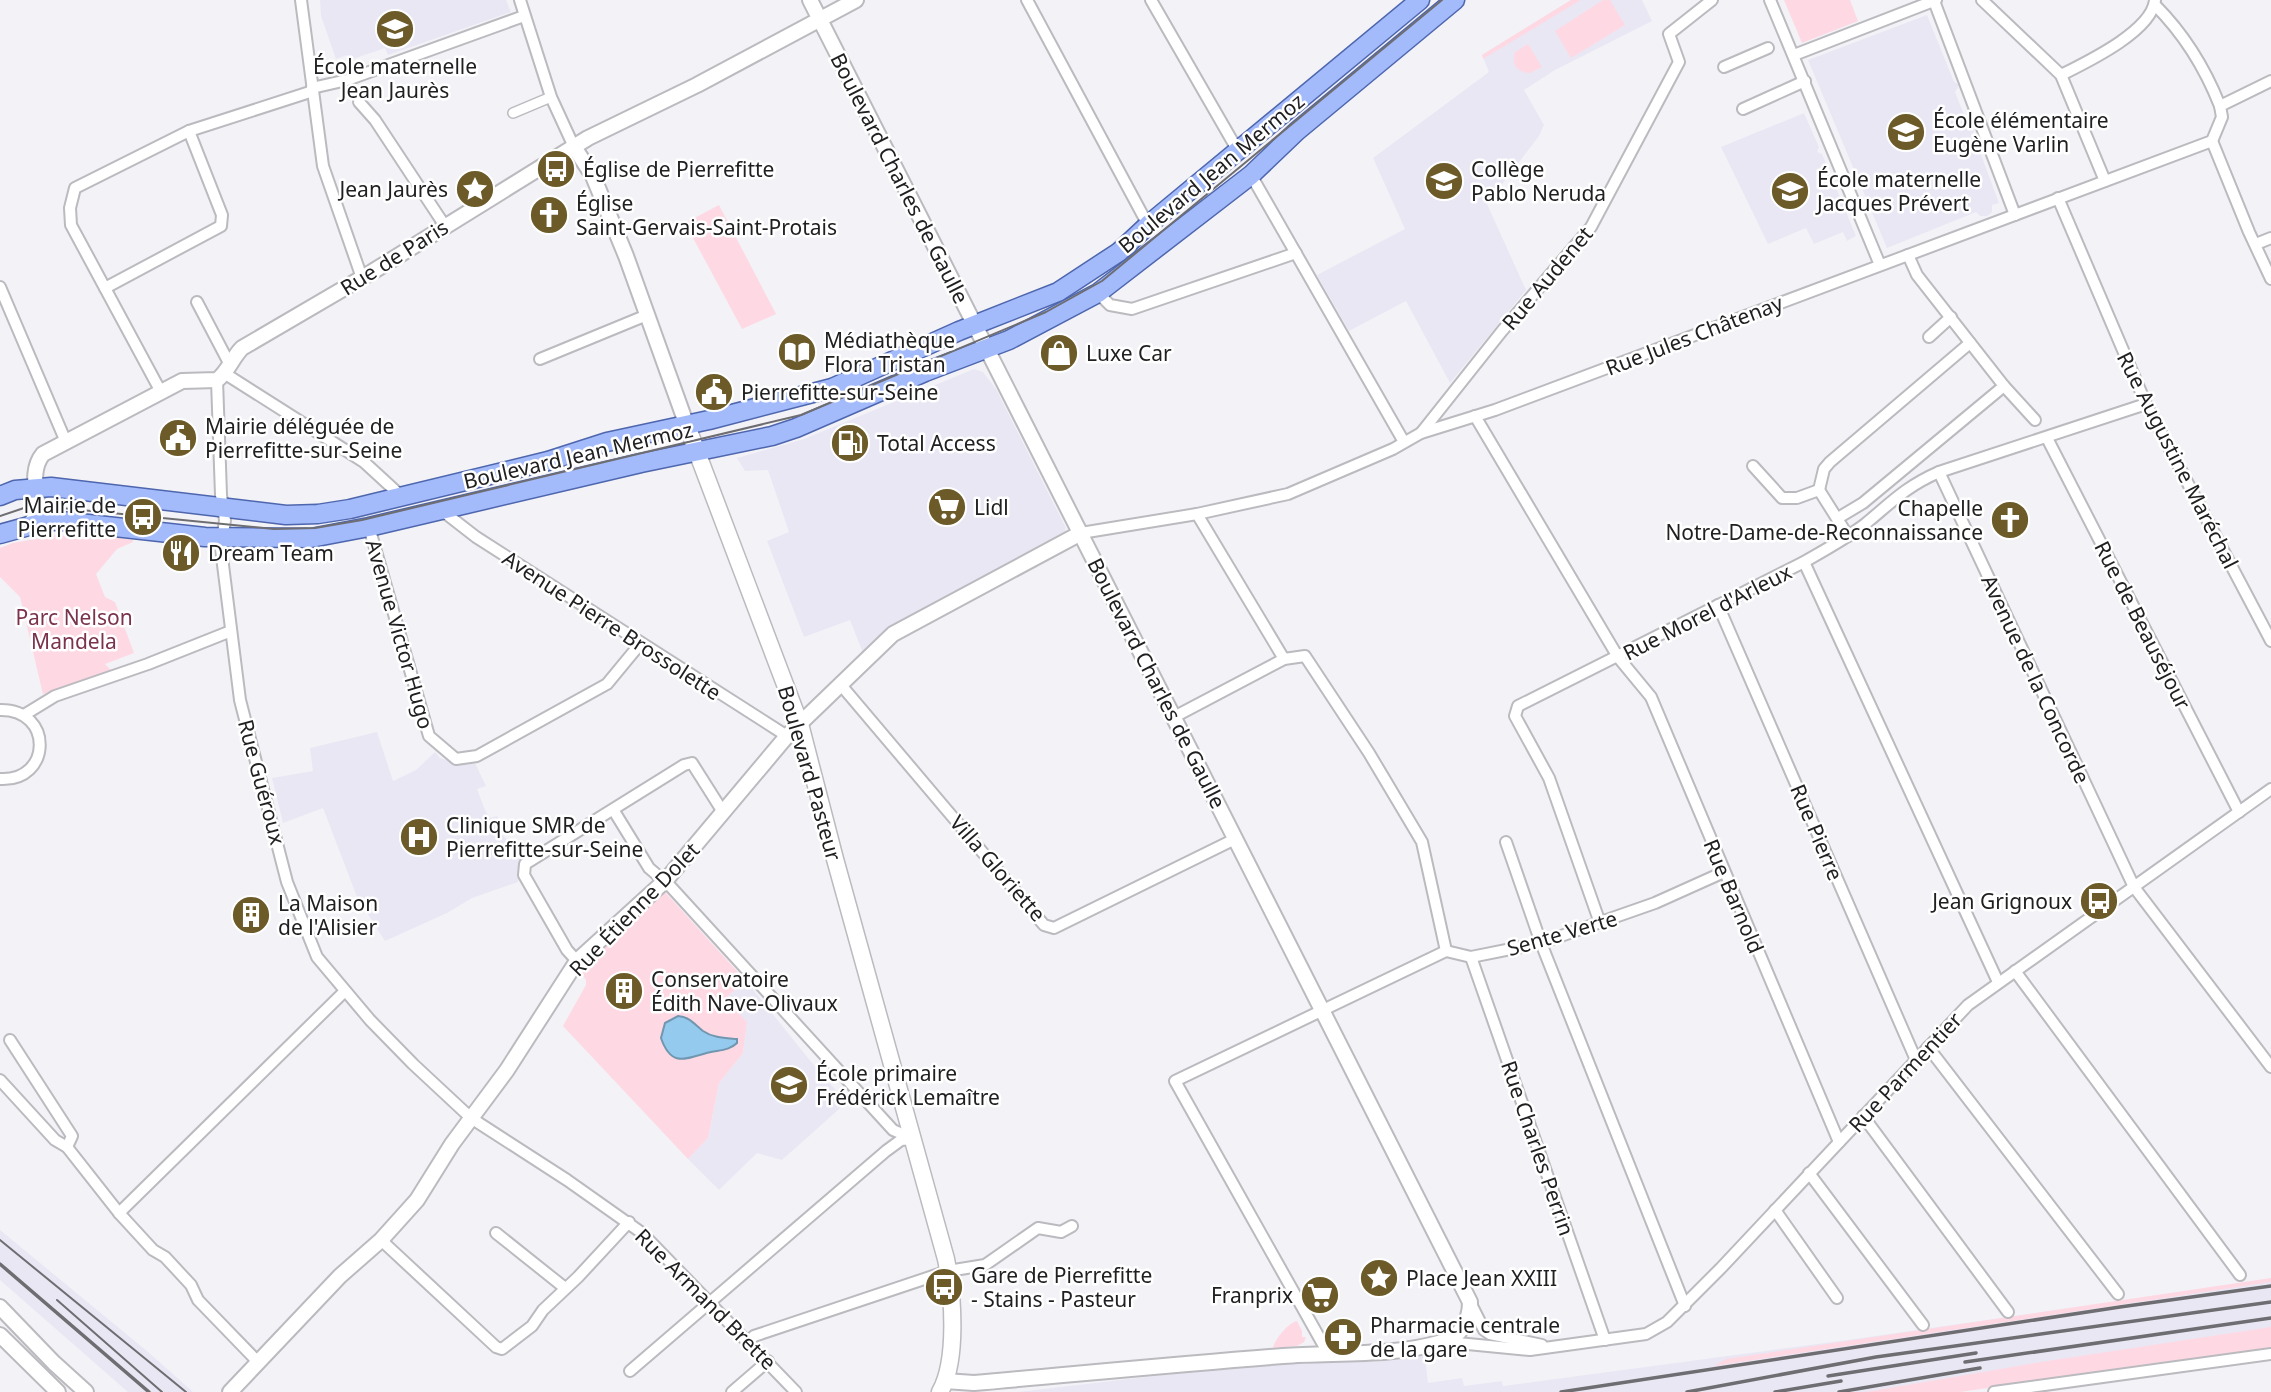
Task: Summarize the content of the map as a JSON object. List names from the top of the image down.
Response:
{
  "streets": {
    "main road": ["Boulevard Jean Mermoz", "Boulevard Pasteur"],
    "street": [
      "Boulevard Charles de Gaulle",
      "Rue de Paris",
      "Rue Audenet",
      "Rue Jules Châtenay",
      "Rue Augustine Maréchal",
      "Rue Morel d'Arleux",
      "Avenue Pierre Brossolette",
      "Rue de Beauséjour",
      "Avenue Victor Hugo",
      "Avenue de la Concorde",
      "Rue Guéroux",
      "Rue Pierre",
      "Villa Gloriette",
      "Rue Barnold",
      "Rue Étienne Dolet",
      "Sente Verte",
      "Rue Parmentier",
      "Rue Charles Perrin",
      "Rue Armand Brette"
    ]
  },
  "crossings": [
    ["Boulevard Jean Mermoz", "Boulevard Charles de Gaulle"],
    ["Boulevard Jean Mermoz", "Avenue Pierre Brossolette"],
    ["Boulevard Jean Mermoz", "Avenue Victor Hugo"],
    ["Boulevard Jean Mermoz", "Boulevard Pasteur"],
    ["Boulevard Jean Mermoz", "Rue Guéroux"],
    ["Boulevard Charles de Gaulle", "Rue de Paris"],
    ["Boulevard Charles de Gaulle", "Rue Jules Châtenay"],
    ["Boulevard Charles de Gaulle", "Villa Gloriette"],
    ["Boulevard Charles de Gaulle", "Rue Étienne Dolet"],
    ["Boulevard Charles de Gaulle", "Rue Parmentier"],
    ["Rue de Paris", "Boulevard Pasteur"],
    ["Rue de Paris", "Rue Guéroux"],
    ["Rue Audenet", "Rue Jules Châtenay"],
    ["Rue Jules Châtenay", "Rue Augustine Maréchal"],
    ["Rue Jules Châtenay", "Rue Barnold"],
    ["Rue Jules Châtenay", "Rue Étienne Dolet"],
    ["Rue Morel d'Arleux", "Rue Pierre"],
    ["Rue Morel d'Arleux", "Rue Barnold"],
    ["Rue Morel d'Arleux", "Sente Verte"],
    ["Rue Morel d'Arleux", "Rue Parmentier"],
    ["Avenue Pierre Brossolette", "Avenue Victor Hugo"],
    ["Avenue Pierre Brossolette", "Rue Étienne Dolet"],
    ["Rue de Beauséjour", "Rue Parmentier"],
    ["Avenue de la Concorde", "Rue Parmentier"],
    ["Boulevard Pasteur", "Rue Étienne Dolet"],
    ["Rue Guéroux", "Rue Étienne Dolet"],
    ["Rue Guéroux", "Rue Armand Brette"],
    ["Rue Pierre", "Rue Parmentier"],
    ["Villa Gloriette", "Rue Étienne Dolet"],
    ["Rue Barnold", "Sente Verte"],
    ["Rue Barnold", "Rue Parmentier"],
    ["Rue Étienne Dolet", "Rue Armand Brette"],
    ["Sente Verte", "Rue Charles Perrin"],
    ["Rue Parmentier", "Rue Charles Perrin"]
  ],
  "parks": ["Parc Nelson Mandela"],
  "places": {
    "school or university": [
      "École maternelle Jean Jaurès",
      "École élémentaire Eugène Varlin",
      "Collège Pablo Neruda",
      "École maternelle Jacques Prévert",
      "École primaire Frédérick Lemaître"
    ],
    "bus stop": [
      "Église de Pierrefitte",
      "Mairie de Pierrefitte",
      "Jean Grignoux",
      "Gare de Pierrefitte - Stains - Pasteur"
    ],
    "place": ["Jean Jaurès", "Place Jean XXIII"],
    "church": ["Église Saint-Gervais-Saint-Protais", "Chapelle Notre-Dame-de-Reconnaissance"],
    "library": ["Médiathèque Flora Tristan"],
    "shop": ["Luxe Car"],
    "public building": ["Pierrefitte-sur-Seine", "Mairie déléguée de Pierrefitte-sur-Seine"],
    "fuel station": ["Total Access"],
    "supermarket": ["Lidl", "Franprix"],
    "restaurant": ["Dream Team"],
    "hospital": ["Clinique SMR de Pierrefitte-sur-Seine"],
    "building": ["La Maison de l'Alisier", "Conservatoire Édith Nave-Olivaux"],
    "pharmacy": ["Pharmacie centrale de la gare"]
  }
}
